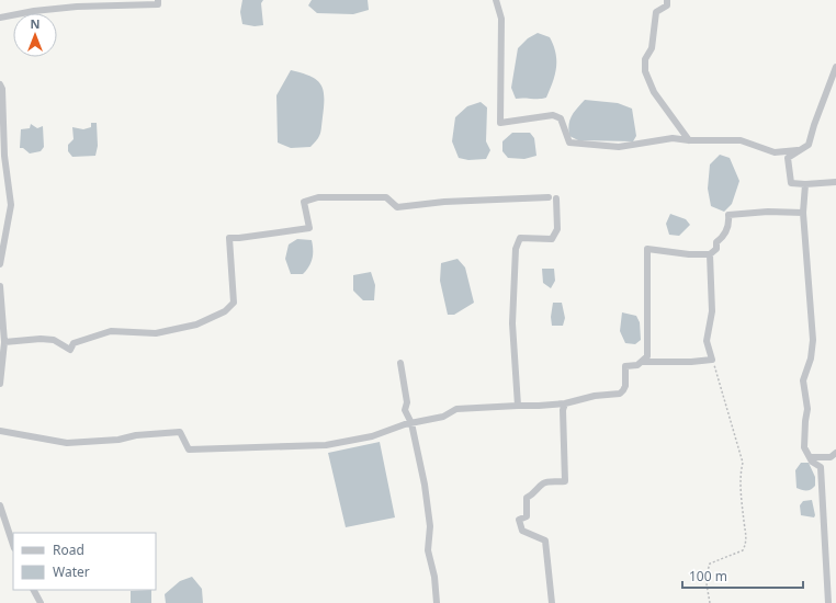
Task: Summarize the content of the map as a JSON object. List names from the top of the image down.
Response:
{
  "legend": ["Road", "Water"],
  "scale_bar": "100 m",
  "north": "top"
}
